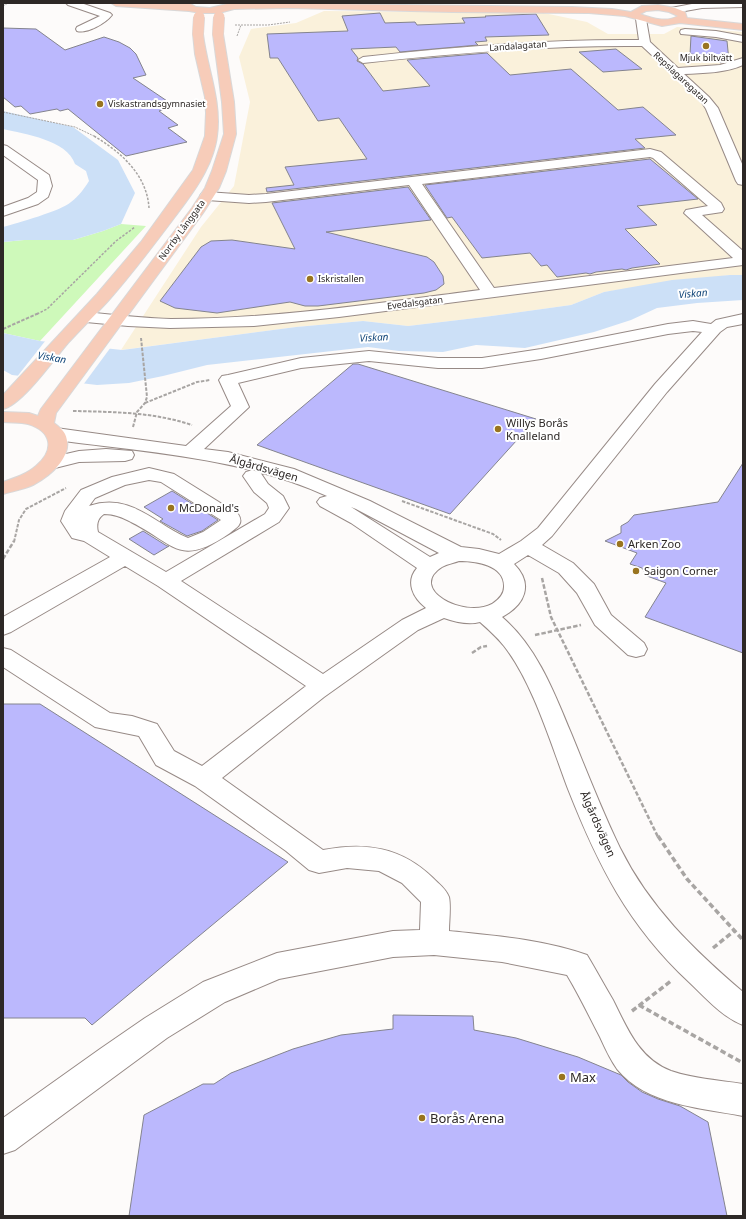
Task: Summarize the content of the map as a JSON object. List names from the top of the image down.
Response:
{
  "streets": {
    "main road": ["Norrby Långgata"],
    "street": [
      "Landalagatan",
      "Repslagaregatan",
      "Evedalsgatan",
      "Ålgårdsvägen"
    ]
  },
  "crossings": [
    ["Landalagatan", "Repslagaregatan"],
    ["Norrby Långgata", "Evedalsgatan"],
    ["Norrby Långgata", "Ålgårdsvägen"]
  ],
  "water": ["Viskan"],
  "places": [
    "Mjuk biltvätt",
    "Viskastrandsgymnasiet",
    "Iskristallen",
    "Willys Borås Knalleland",
    "McDonald's",
    "Arken Zoo",
    "Saigon Corner",
    "Max",
    "Borås Arena"
  ]
}
